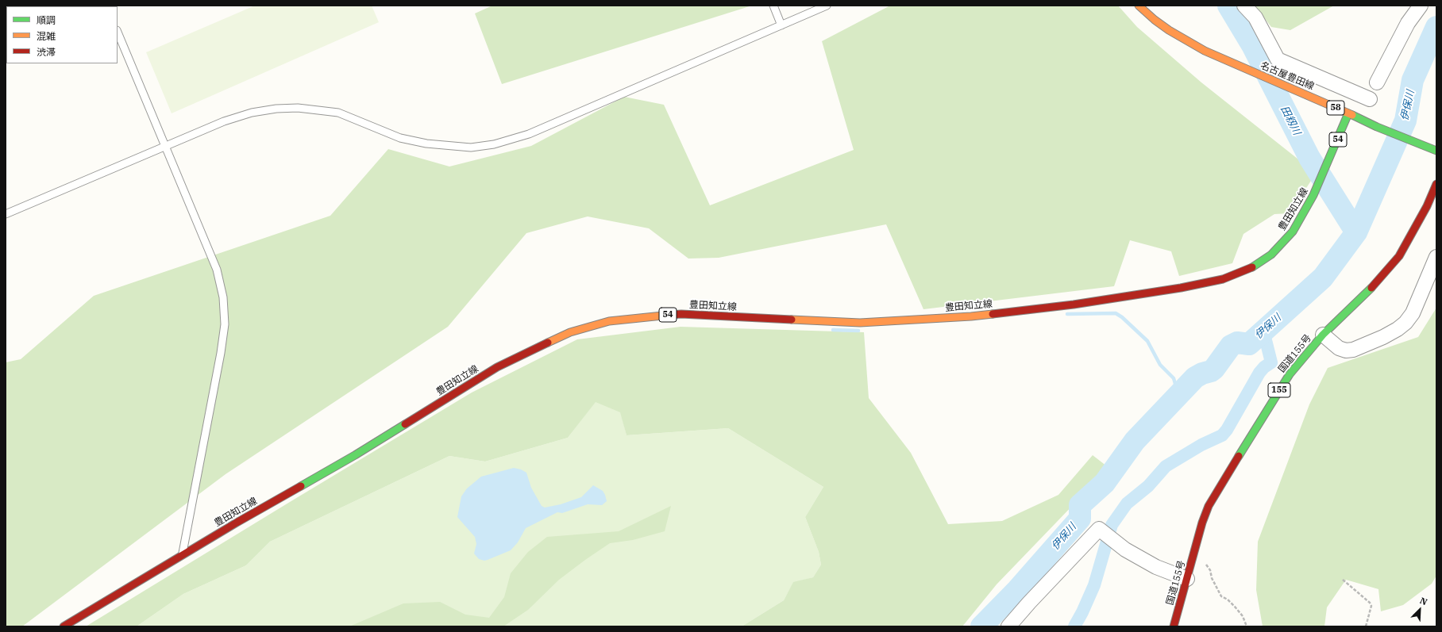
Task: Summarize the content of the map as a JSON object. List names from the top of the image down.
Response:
{
  "streets": {
    "main road": [
      "名古屋豊田線",
      "58",
      "54",
      "豊田知立線",
      "国道155号",
      "155"
    ]
  },
  "crossings": [
    ["名古屋豊田線", "豊田知立線"]
  ],
  "water": ["伊保川", "田籾川"],
  "legend": ["順調", "混雑", "渋滞"],
  "north": "top right"
}
